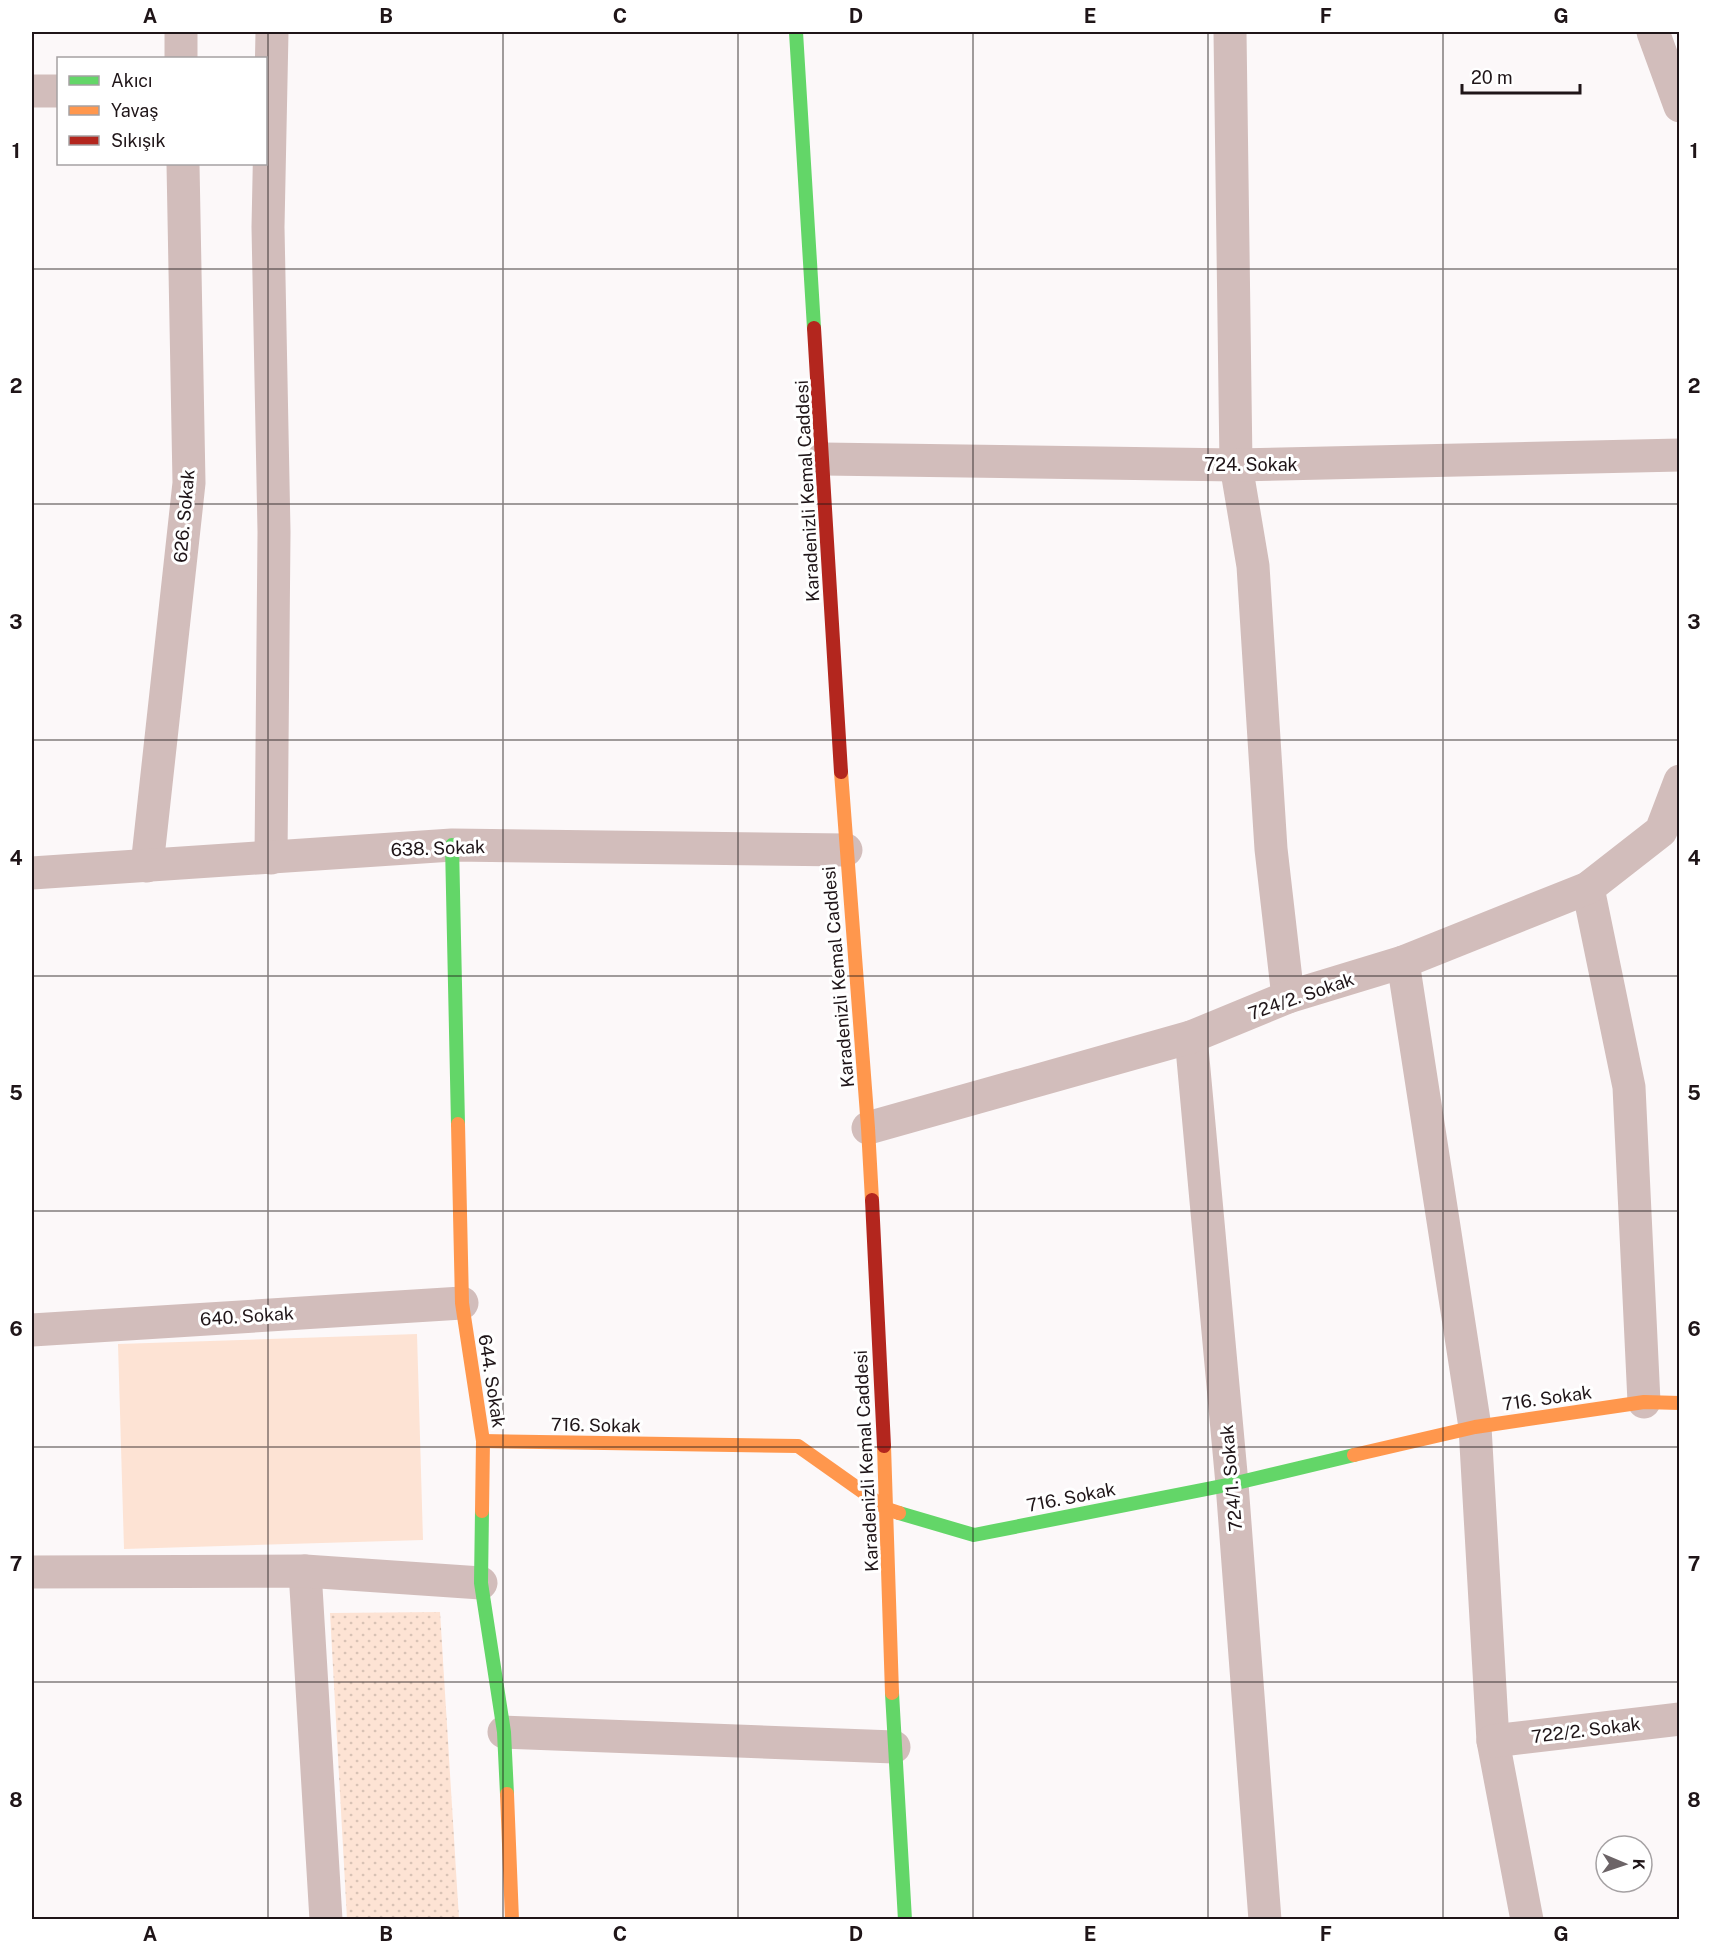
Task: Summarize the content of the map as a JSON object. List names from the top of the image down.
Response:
{
  "streets": {
    "street": [
      "724. Sokak",
      "Karadenizli Kemal Caddesi",
      "626. Sokak",
      "638. Sokak",
      "724/2. Sokak",
      "640. Sokak",
      "644. Sokak",
      "716. Sokak",
      "724/1. Sokak",
      "722/2. Sokak"
    ]
  },
  "crossings": [
    ["724. Sokak", "Karadenizli Kemal Caddesi"],
    ["Karadenizli Kemal Caddesi", "638. Sokak"],
    ["Karadenizli Kemal Caddesi", "724/2. Sokak"],
    ["Karadenizli Kemal Caddesi", "716. Sokak"],
    ["626. Sokak", "638. Sokak"],
    ["638. Sokak", "644. Sokak"],
    ["724/2. Sokak", "724/1. Sokak"],
    ["640. Sokak", "644. Sokak"],
    ["644. Sokak", "716. Sokak"],
    ["716. Sokak", "724/1. Sokak"]
  ],
  "legend": ["Akıcı", "Yavaş", "Sıkışık"],
  "scale_bar": "20 m",
  "north": "right",
  "grid": {
    "columns": [
      "A",
      "B",
      "C",
      "D",
      "E",
      "F",
      "G"
    ],
    "rows": [
      "1",
      "2",
      "3",
      "4",
      "5",
      "6",
      "7",
      "8"
    ]
  }
}
